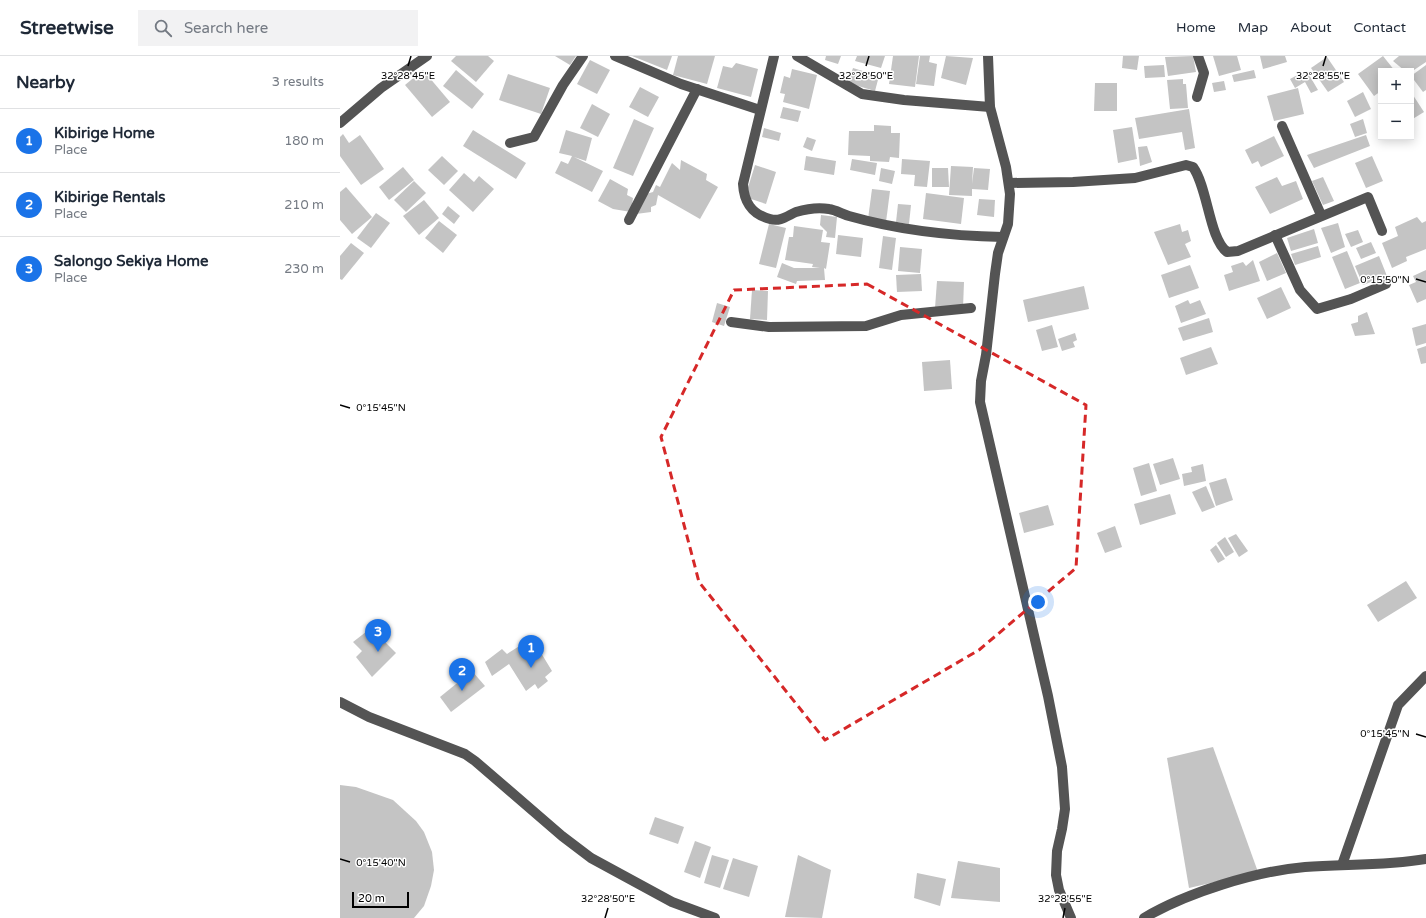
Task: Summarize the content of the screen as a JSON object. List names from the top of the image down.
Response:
{
  "scale_bar": "20 m",
  "page": {
    "header": "Streetwise",
    "search": "Search here",
    "nav": [
      "Home",
      "Map",
      "About",
      "Contact"
    ],
    "heading": ["Nearby", "3 results"],
    "map_buttons": ["+", "−"],
    "list": [
      {
        "mark": "1",
        "name": "Kibirige Home",
        "note": "Place",
        "value": "180 m"
      },
      {
        "mark": "2",
        "name": "Kibirige Rentals",
        "note": "Place",
        "value": "210 m"
      },
      {
        "mark": "3",
        "name": "Salongo Sekiya Home",
        "note": "Place",
        "value": "230 m"
      }
    ],
    "pins": ["3", "1", "2"],
    "scale": "20 m"
  },
  "coordinates": [
    "32°28'45\"E",
    "32°28'50\"E",
    "32°28'55\"E",
    "0°15'50\"N",
    "0°15'45\"N",
    "0°15'40\"N"
  ]
}
